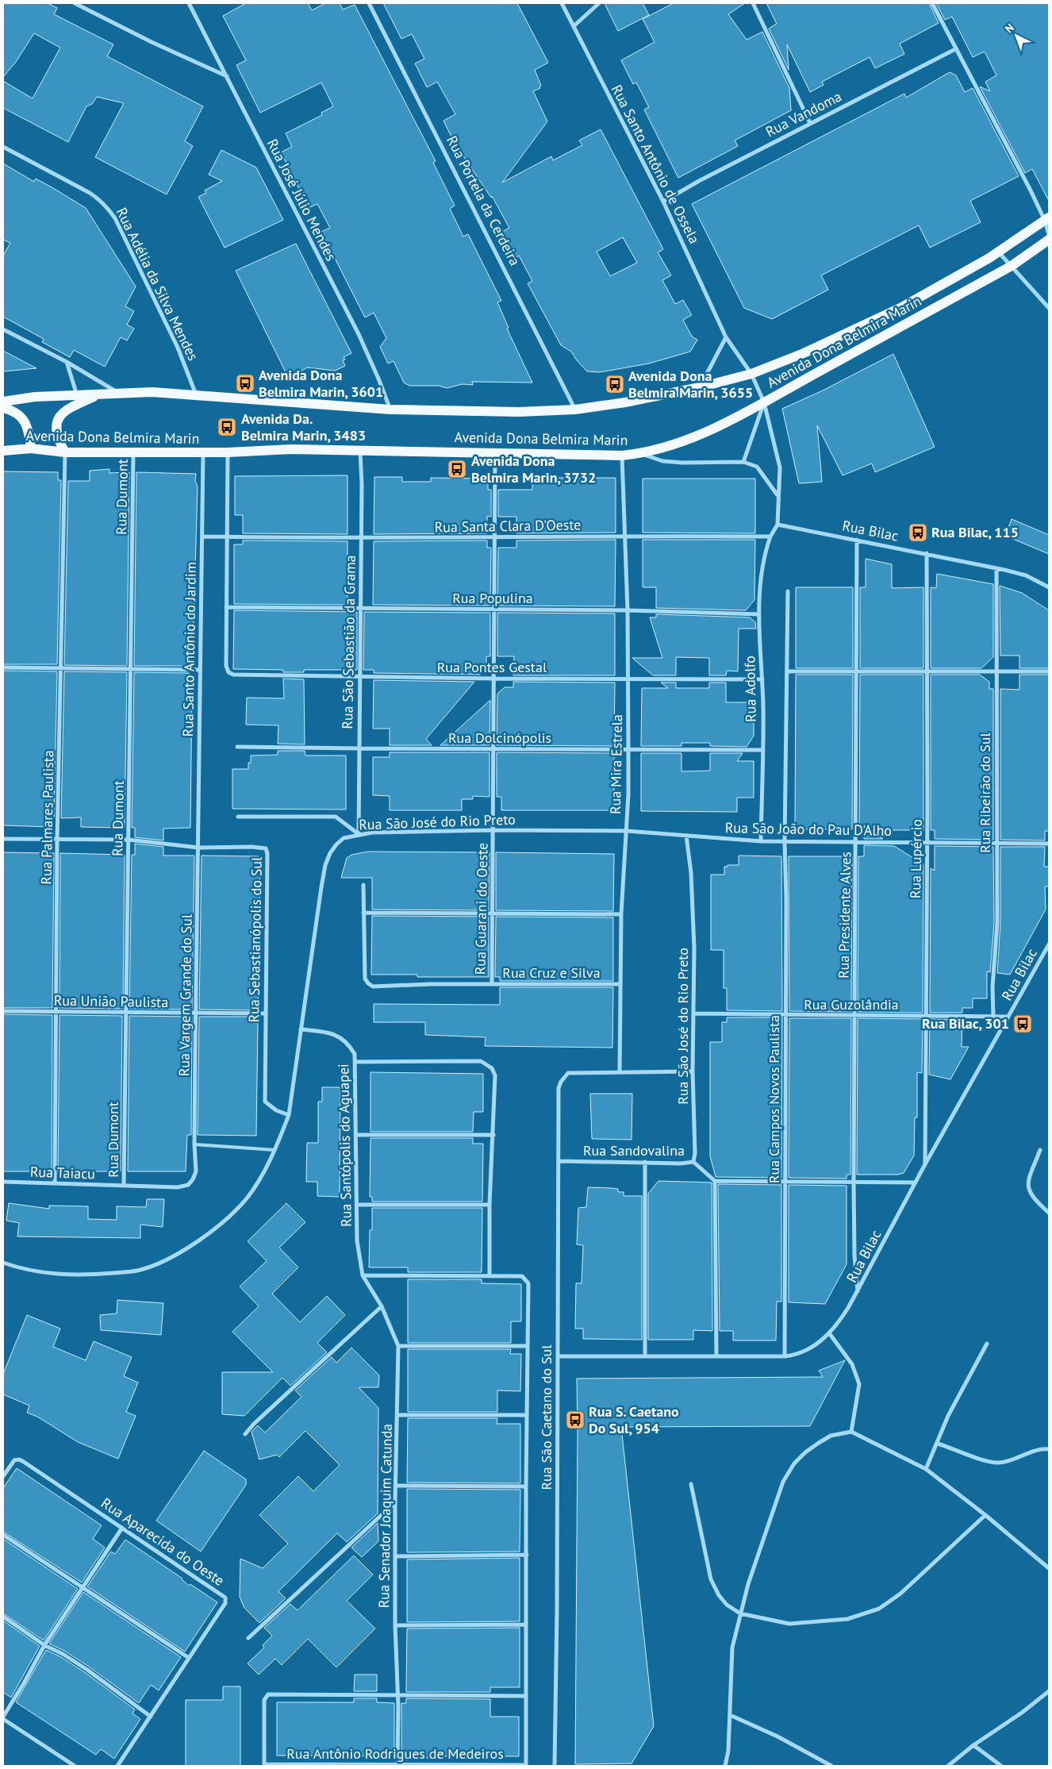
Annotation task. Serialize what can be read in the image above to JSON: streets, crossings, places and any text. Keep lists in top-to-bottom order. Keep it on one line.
{"streets":{"main road":["Avenida Dona Belmira Marin"],"street":["Rua Vandoma","Rua Santo Antônio de Ossela","Rua José Júlio Mendes","Rua Portela da Cerdeira","Rua Adélia da Silva Mendes","Rua Dumont","Rua Santa Clara D'Oeste","Rua Bilac","Rua Populina","Rua São Sebastião da Grama","Rua Santo Antônio do Jardim","Rua Pontes Gestal","Rua Adolfo","Rua Dolcinópolis","Rua Mira Estrela","Rua Ribeirão do Sul","Rua Palmares Paulista","Rua São José do Rio Preto","Rua São João do Pau D'Alho","Rua Lupércio","Rua Guarani do Oeste","Rua Presidente Alves","Rua Sebastianópolis do Sul","Rua Cruz e Silva","Rua Vargem Grande do Sul","Rua União Paulista","Rua Guzolândia","Rua Campos Novos Paulista","Rua Santópolis do Aguapei","Rua Sandovalina","Rua Taiacu","Rua São Caetano do Sul","Rua Senador Joaquim Catunda","Rua Aparecida do Oeste","Rua Antônio Rodrigues de Medeiros"]},"crossings":[["Rua Vandoma","Rua Santo Antônio de Ossela"],["Rua Santo Antônio de Ossela","Avenida Dona Belmira Marin"],["Rua José Júlio Mendes","Avenida Dona Belmira Marin"],["Rua Portela da Cerdeira","Avenida Dona Belmira Marin"],["Rua Adélia da Silva Mendes","Avenida Dona Belmira Marin"],["Avenida Dona Belmira Marin","Rua Dumont"],["Avenida Dona Belmira Marin","Rua São Sebastião da Grama"],["Avenida Dona Belmira Marin","Rua Santo Antônio do Jardim"],["Avenida Dona Belmira Marin","Rua Mira Estrela"],["Avenida Dona Belmira Marin","Rua Palmares Paulista"],["Avenida Dona Belmira Marin","Rua Guarani do Oeste"],["Rua Dumont","Rua Sebastianópolis do Sul"],["Rua Dumont","Rua União Paulista"],["Rua Dumont","Rua Taiacu"],["Rua Santa Clara D'Oeste","Rua São Sebastião da Grama"],["Rua Santa Clara D'Oeste","Rua Santo Antônio do Jardim"],["Rua Santa Clara D'Oeste","Rua Adolfo"],["Rua Santa Clara D'Oeste","Rua Mira Estrela"],["Rua Santa Clara D'Oeste","Rua Guarani do Oeste"],["Rua Bilac","Rua Ribeirão do Sul"],["Rua Bilac","Rua Lupércio"],["Rua Bilac","Rua Presidente Alves"],["Rua Bilac","Rua Guzolândia"],["Rua Bilac","Rua Campos Novos Paulista"],["Rua Bilac","Rua São Caetano do Sul"],["Rua Populina","Rua São Sebastião da Grama"],["Rua Populina","Rua Pontes Gestal"],["Rua Populina","Rua Adolfo"],["Rua Populina","Rua Mira Estrela"],["Rua Populina","Rua Guarani do Oeste"],["Rua São Sebastião da Grama","Rua Pontes Gestal"],["Rua São Sebastião da Grama","Rua Dolcinópolis"],["Rua São Sebastião da Grama","Rua São José do Rio Preto"],["Rua Santo Antônio do Jardim","Rua Sebastianópolis do Sul"],["Rua Santo Antônio do Jardim","Rua Vargem Grande do Sul"],["Rua Pontes Gestal","Rua Adolfo"],["Rua Pontes Gestal","Rua Mira Estrela"],["Rua Pontes Gestal","Rua Guarani do Oeste"],["Rua Adolfo","Rua Dolcinópolis"],["Rua Adolfo","Rua São João do Pau D'Alho"],["Rua Dolcinópolis","Rua Mira Estrela"],["Rua Dolcinópolis","Rua Guarani do Oeste"],["Rua Mira Estrela","Rua São José do Rio Preto"],["Rua Mira Estrela","Rua Cruz e Silva"],["Rua Mira Estrela","Rua São Caetano do Sul"],["Rua Ribeirão do Sul","Rua São João do Pau D'Alho"],["Rua Ribeirão do Sul","Rua Guzolândia"],["Rua Palmares Paulista","Rua Sebastianópolis do Sul"],["Rua Palmares Paulista","Rua União Paulista"],["Rua Palmares Paulista","Rua Taiacu"],["Rua São José do Rio Preto","Rua São João do Pau D'Alho"],["Rua São José do Rio Preto","Rua Guarani do Oeste"],["Rua São José do Rio Preto","Rua Sebastianópolis do Sul"],["Rua São José do Rio Preto","Rua Guzolândia"],["Rua São José do Rio Preto","Rua Santópolis do Aguapei"],["Rua São José do Rio Preto","Rua Sandovalina"],["Rua São João do Pau D'Alho","Rua Lupércio"],["Rua São João do Pau D'Alho","Rua Presidente Alves"],["Rua São João do Pau D'Alho","Rua Campos Novos Paulista"],["Rua Lupércio","Rua Guzolândia"],["Rua Guarani do Oeste","Rua Cruz e Silva"],["Rua Presidente Alves","Rua Guzolândia"],["Rua Sebastianópolis do Sul","Rua Vargem Grande do Sul"],["Rua Sebastianópolis do Sul","Rua União Paulista"],["Rua Vargem Grande do Sul","Rua União Paulista"],["Rua Vargem Grande do Sul","Rua Taiacu"],["Rua Guzolândia","Rua Campos Novos Paulista"],["Rua Santópolis do Aguapei","Rua Senador Joaquim Catunda"],["Rua Sandovalina","Rua São Caetano do Sul"],["Rua São Caetano do Sul","Rua Antônio Rodrigues de Medeiros"],["Rua Senador Joaquim Catunda","Rua Antônio Rodrigues de Medeiros"]],"places":{"bus stop":["Avenida Dona Belmira Marin, 3601","Avenida Dona Belmira Marin, 3655","Avenida Da. Belmira Marin, 3483","Avenida Dona Belmira Marin, 3732","Rua Bilac, 115","Rua Bilac, 301","Rua S. Caetano Do Sul, 954"]},"north":"top left"}
